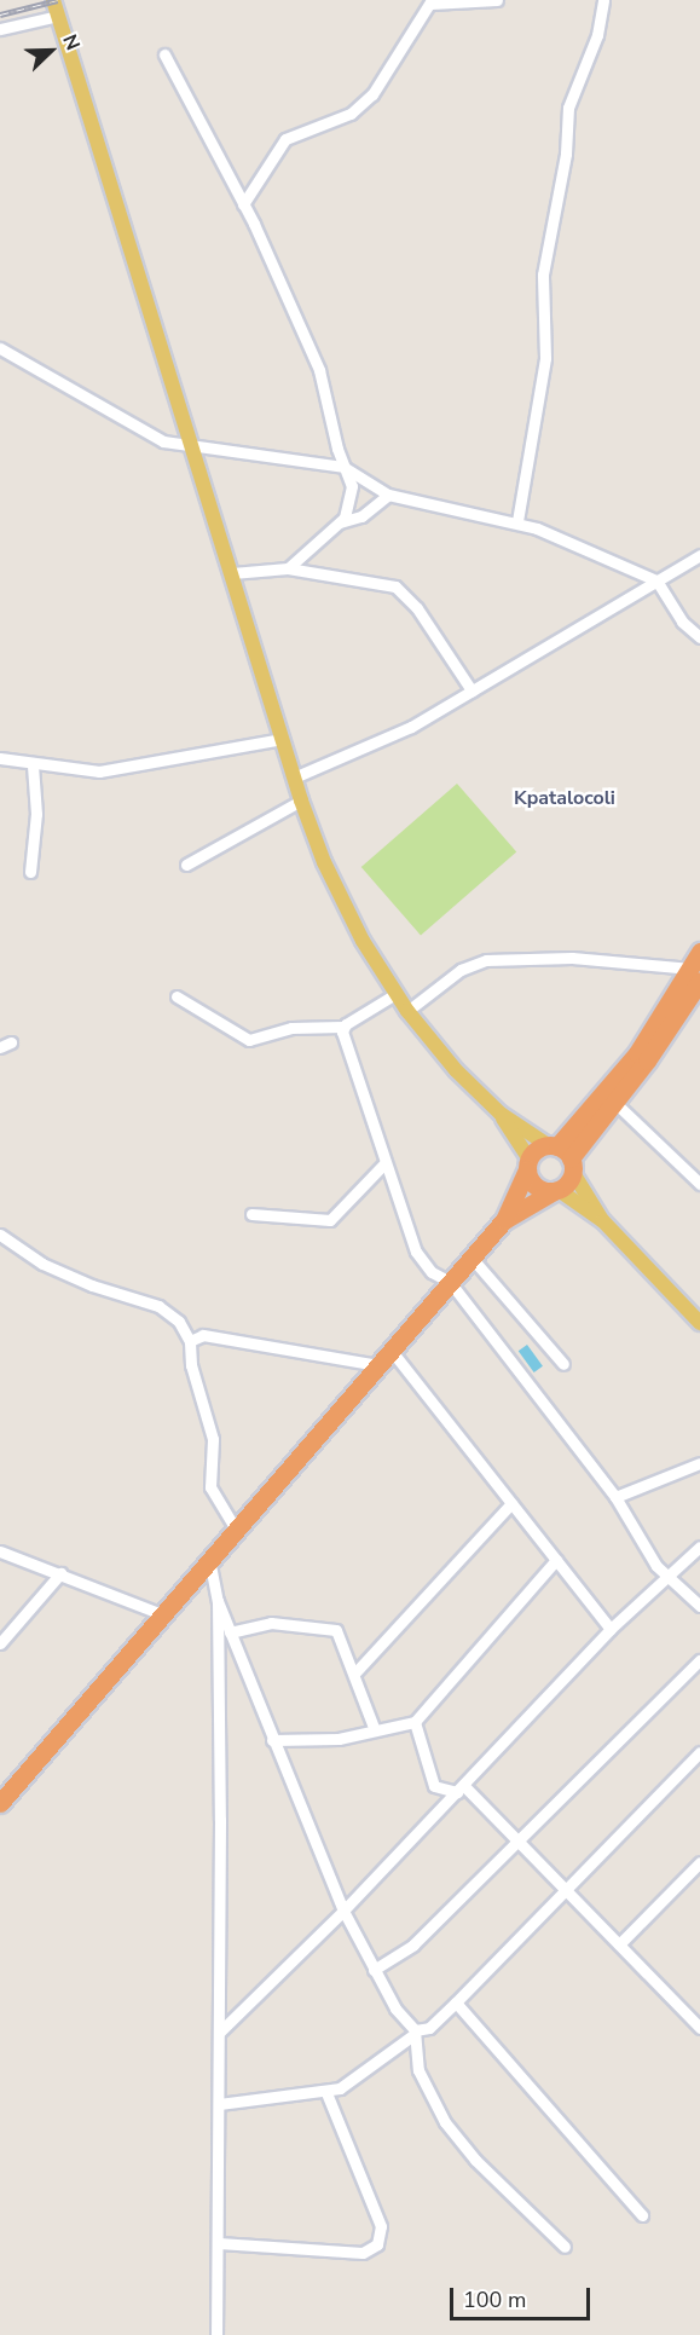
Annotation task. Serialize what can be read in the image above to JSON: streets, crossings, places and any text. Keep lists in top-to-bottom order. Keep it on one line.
{"districts":["Kpatalocoli"],"scale_bar":"100 m","north":"top right"}
